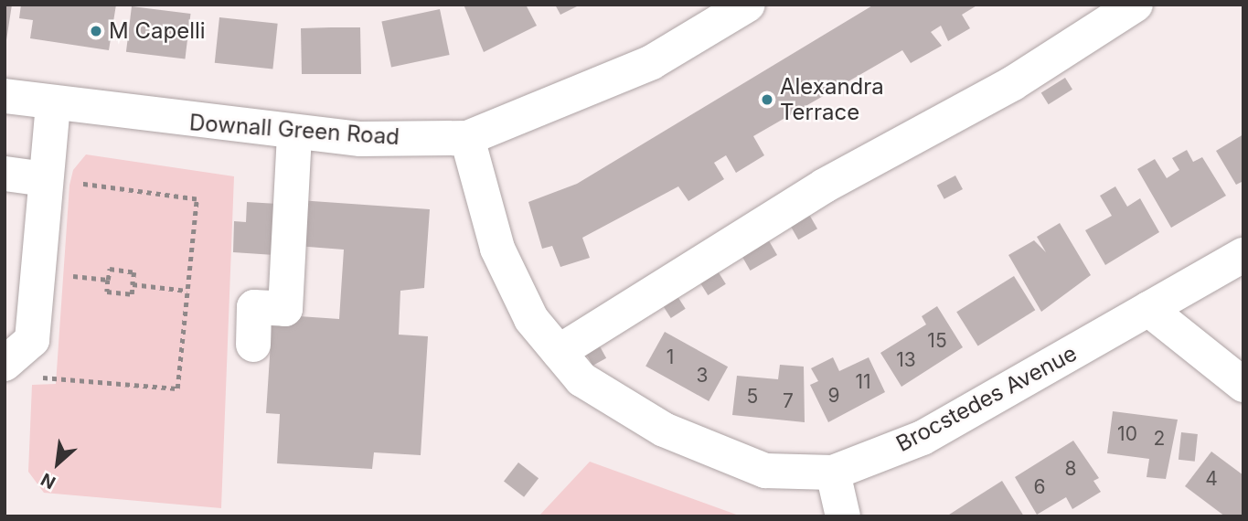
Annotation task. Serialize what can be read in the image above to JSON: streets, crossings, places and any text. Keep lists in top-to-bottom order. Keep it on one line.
{"streets":{"street":["Downall Green Road","Brocstedes Avenue"]},"crossings":[["Downall Green Road","Brocstedes Avenue"]],"places":["M Capelli","Alexandra Terrace"],"house_numbers":["15","1","13","3","11","9","5","7","10","2","8","4","6"],"north":"bottom left"}
